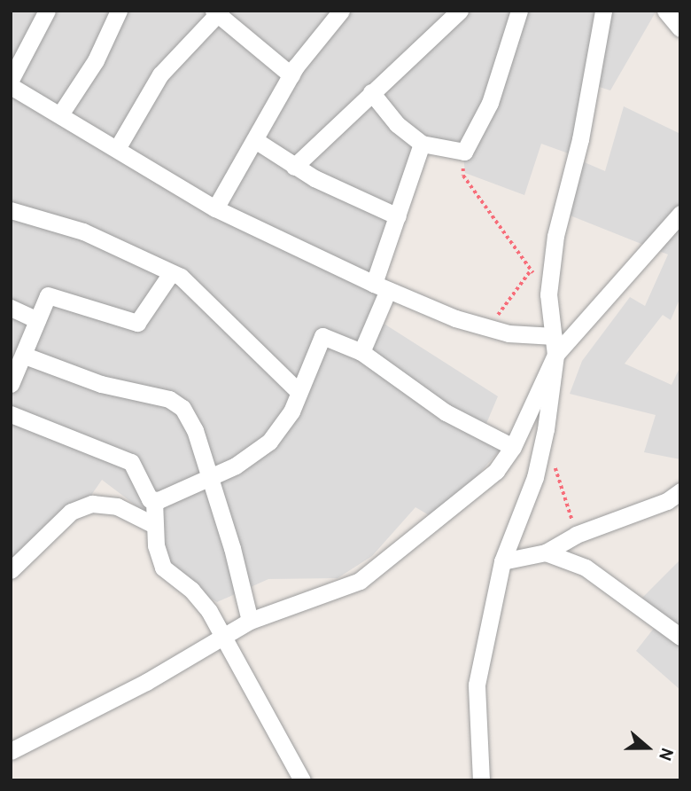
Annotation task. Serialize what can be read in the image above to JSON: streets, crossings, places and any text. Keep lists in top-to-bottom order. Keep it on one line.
{"north":"right"}
